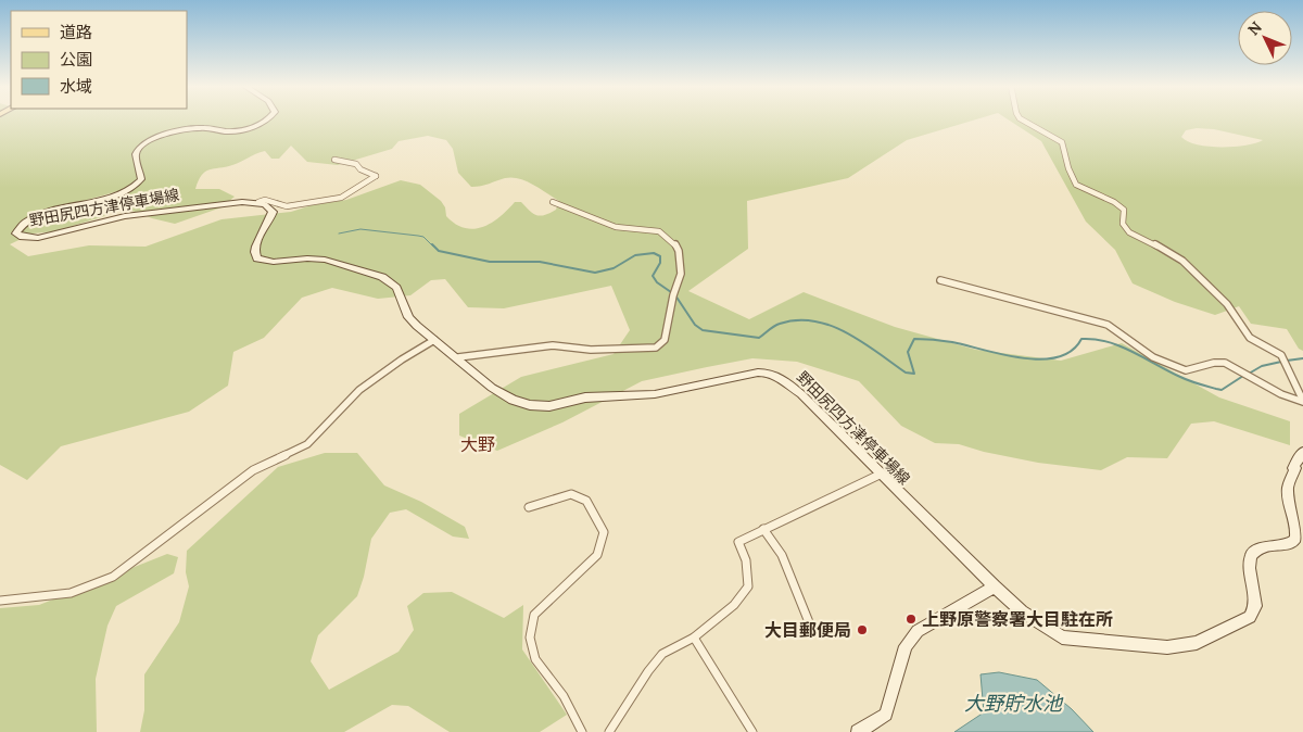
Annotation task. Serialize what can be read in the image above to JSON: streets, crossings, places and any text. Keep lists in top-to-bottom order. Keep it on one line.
{"streets":{"main road":["野田尻四方津停車場線"]},"districts":["大野"],"water":["大野貯水池"],"places":["上野原警察署大目駐在所","大目郵便局"],"legend":["道路","公園","水域"],"north":"top left"}
